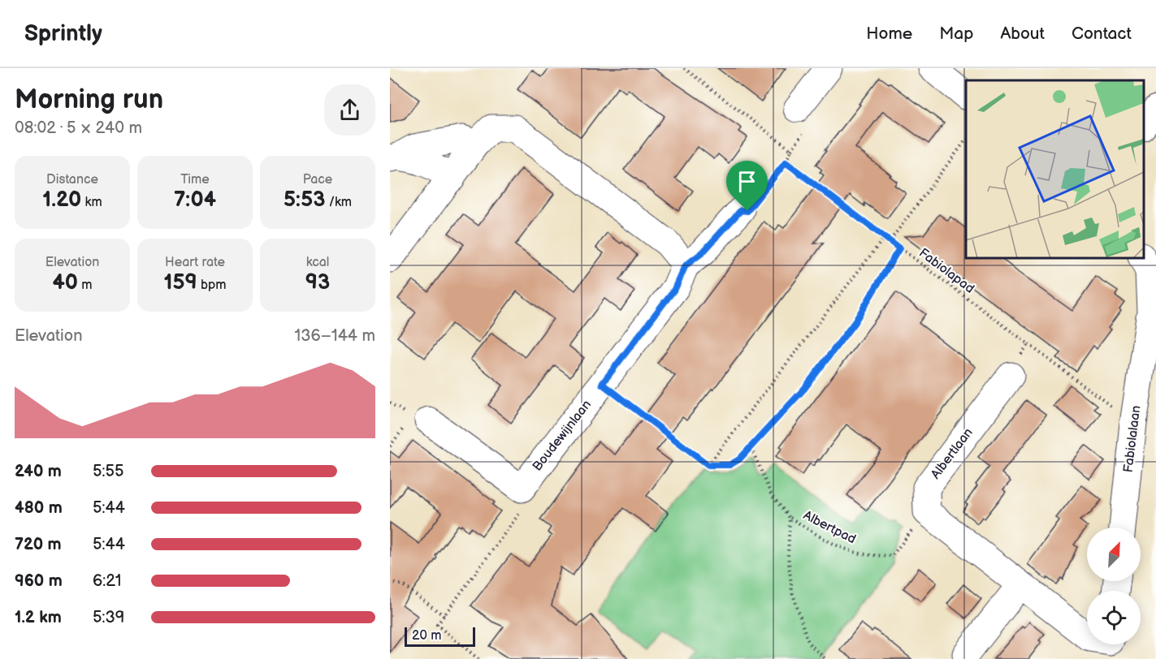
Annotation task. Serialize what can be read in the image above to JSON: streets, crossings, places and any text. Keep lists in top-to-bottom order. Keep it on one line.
{"streets":{"street":["Boudewijnlaan","Fabiolalaan","Albertlaan"],"path":["Fabiolapad","Albertpad"]},"crossings":[["Fabiolapad","Fabiolalaan"],["Albertlaan","Albertpad"]],"scale_bar":"20 m","north":"top right","page":{"header":"Sprintly","nav":["Home","Map","About","Contact"],"heading":["Morning run","08:02 · 5 × 240 m"],"stats":[["Distance","1.20 km"],["Time","7:04"],["Pace","5:53 /km"],["Elevation","40 m"],["Heart rate","159 bpm"],["kcal","93"]],"chart":["Elevation","136–144 m"],"list":[{"name":"240 m","note":"5:55"},{"name":"480 m","note":"5:44"},{"name":"720 m","note":"5:44"},{"name":"960 m","note":"6:21"},{"name":"1.2 km","note":"5:39"}],"scale":"20 m"}}
